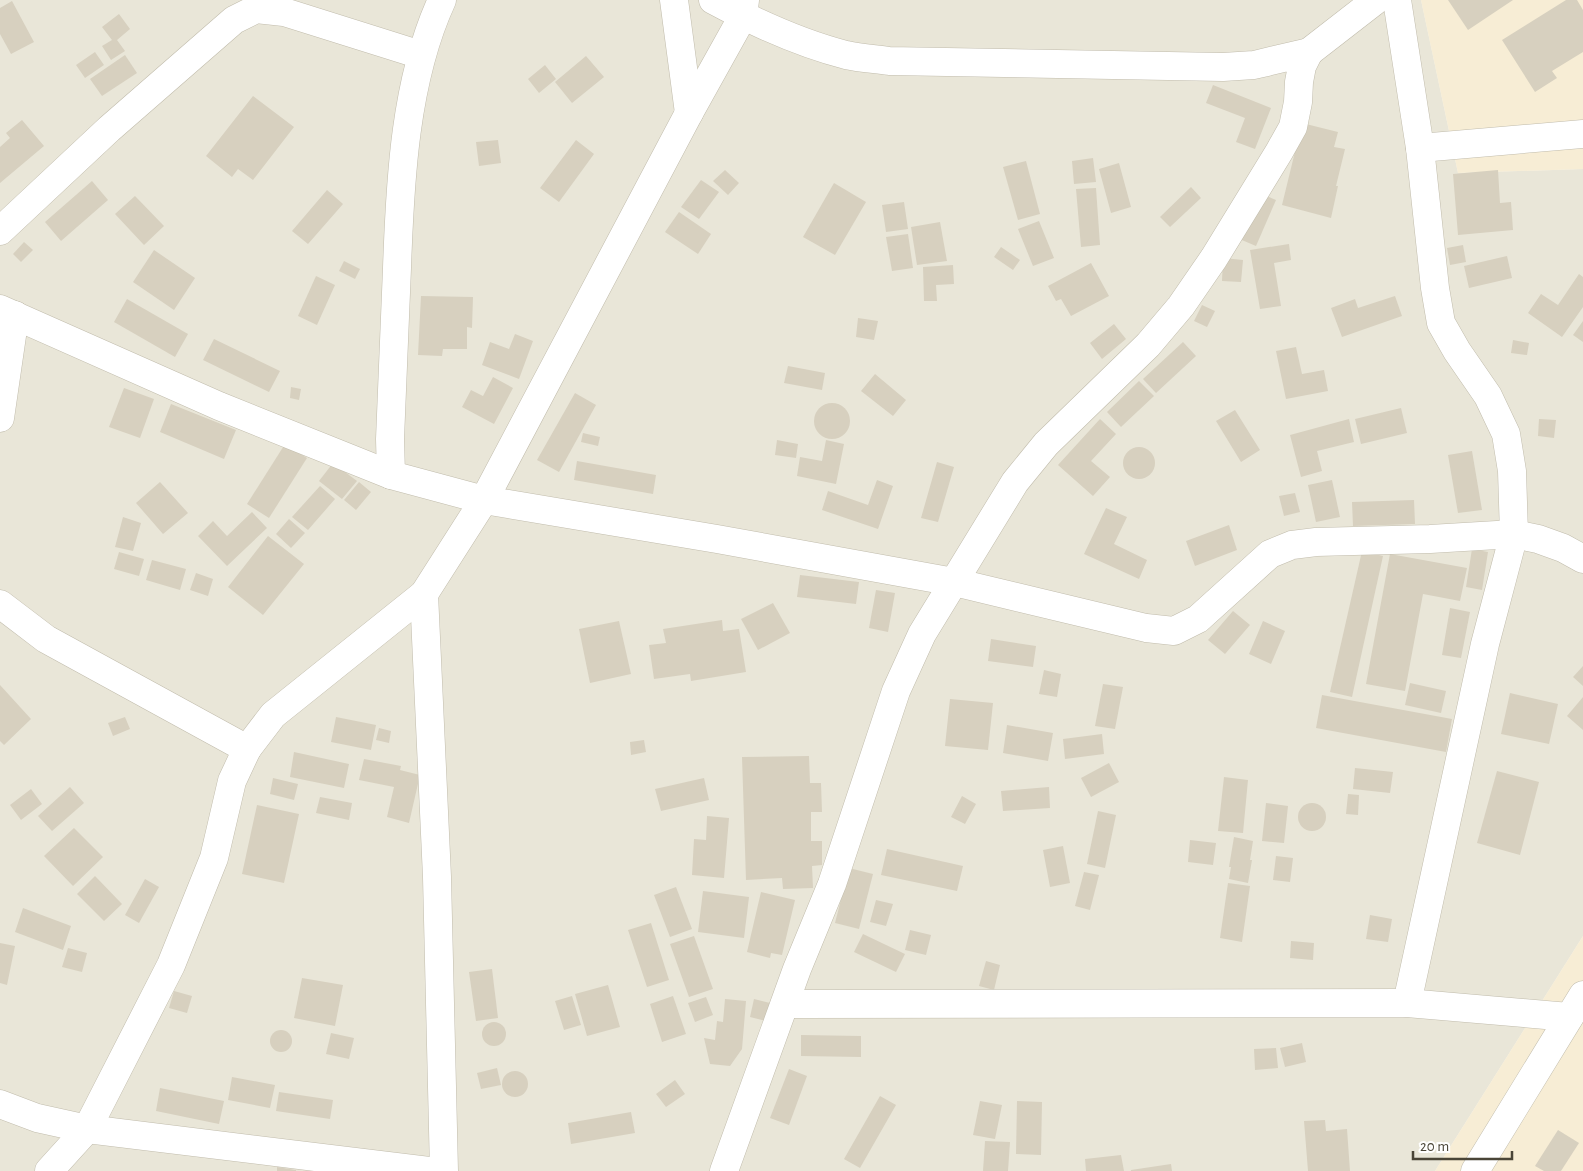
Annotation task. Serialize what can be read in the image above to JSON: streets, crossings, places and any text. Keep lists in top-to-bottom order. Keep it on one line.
{"scale_bar":"20 m"}
